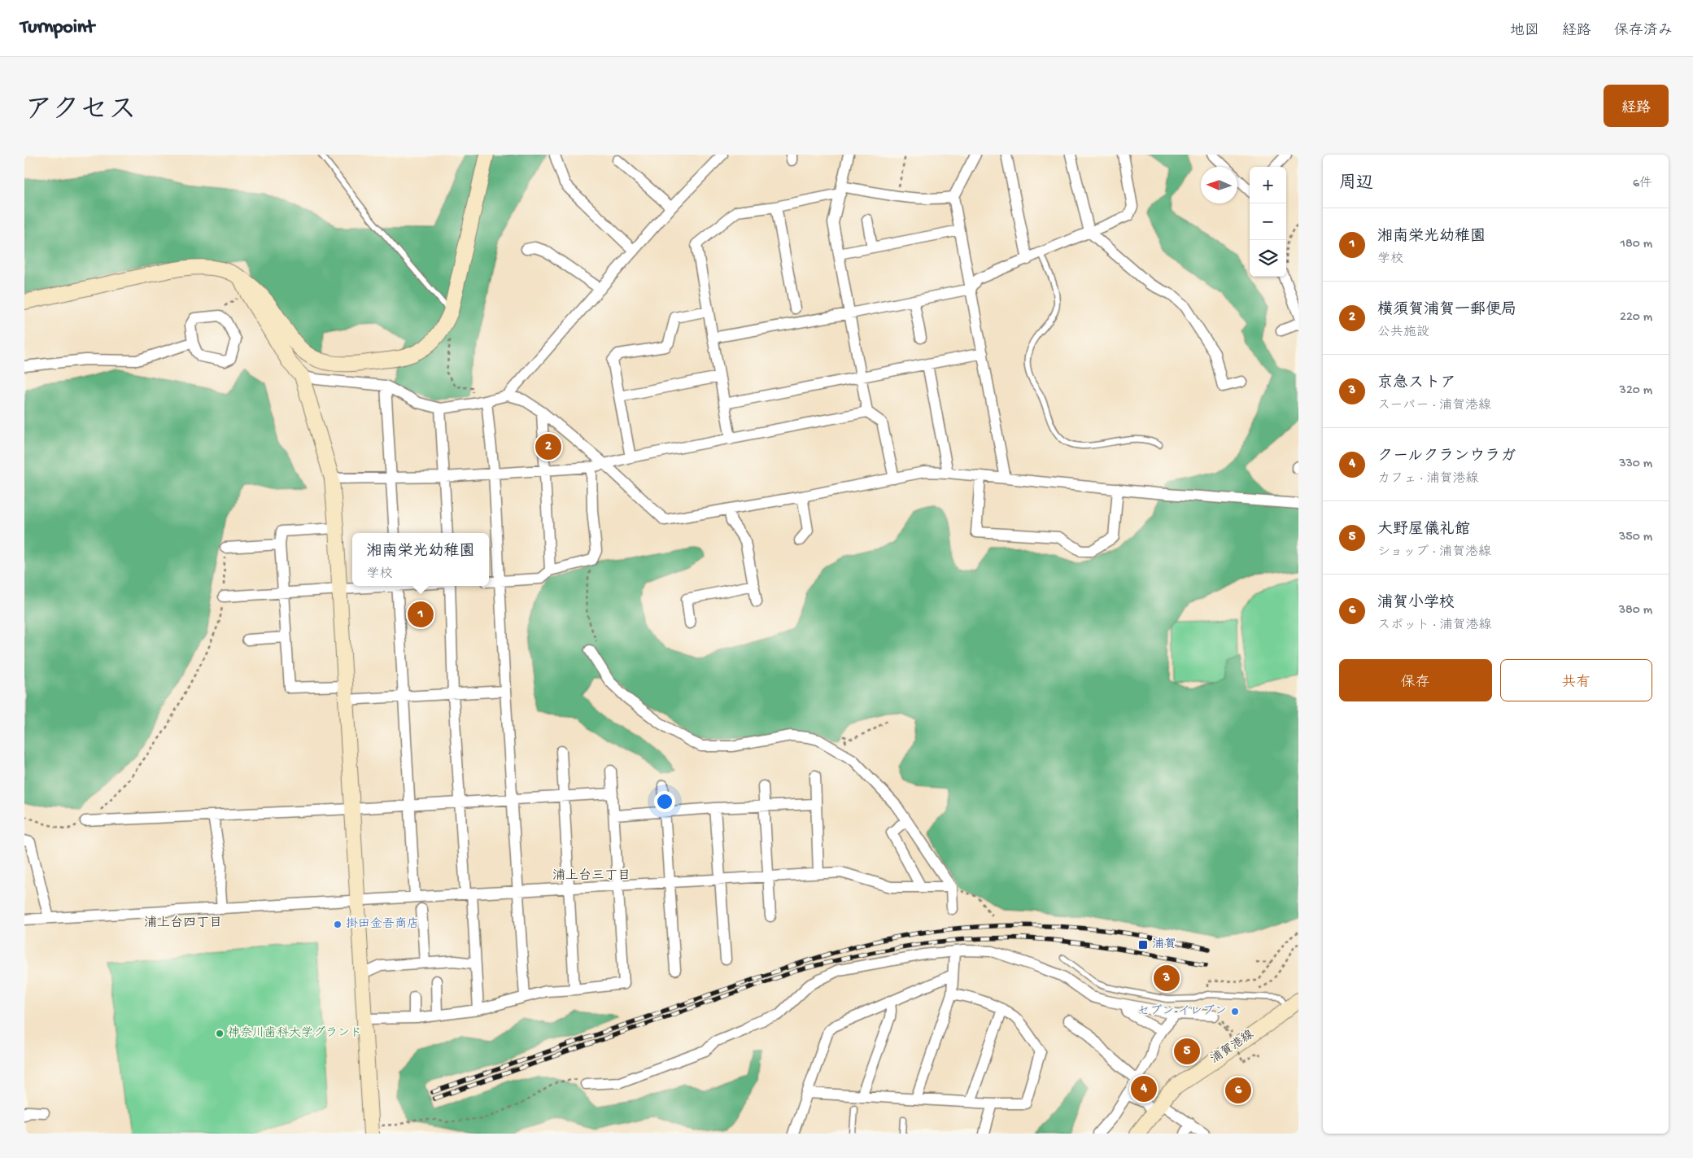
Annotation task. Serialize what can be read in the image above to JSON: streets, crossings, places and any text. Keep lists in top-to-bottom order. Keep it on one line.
{"streets":{"street":["浦賀港線"]},"districts":["浦上台三丁目","浦上台四丁目"],"places":{"other":["掛田金吾商店","セブン-イレブン","神奈川歯科大学グランド"],"transit":["浦賀"]},"north":"left","page":{"header":"Turnpoint","nav":["地図","経路","保存済み"],"title":"アクセス","buttons":["経路",["保存","共有"]],"heading":["周辺","6件"],"map_buttons":["+","−"],"list":[{"mark":"1","name":"湘南栄光幼稚園","note":"学校","value":"180 m"},{"mark":"2","name":"横須賀浦賀一郵便局","note":"公共施設","value":"220 m"},{"mark":"3","name":"京急ストア","note":"スーパー · 浦賀港線","value":"320 m"},{"mark":"4","name":"クールクランウラガ","note":"カフェ · 浦賀港線","value":"330 m"},{"mark":"5","name":"大野屋儀礼館","note":"ショップ · 浦賀港線","value":"350 m"},{"mark":"6","name":"浦賀小学校","note":"スポット · 浦賀港線","value":"380 m"}],"pins":["2","1","3","5","4","6"],"popup":["湘南栄光幼稚園","学校"]}}
